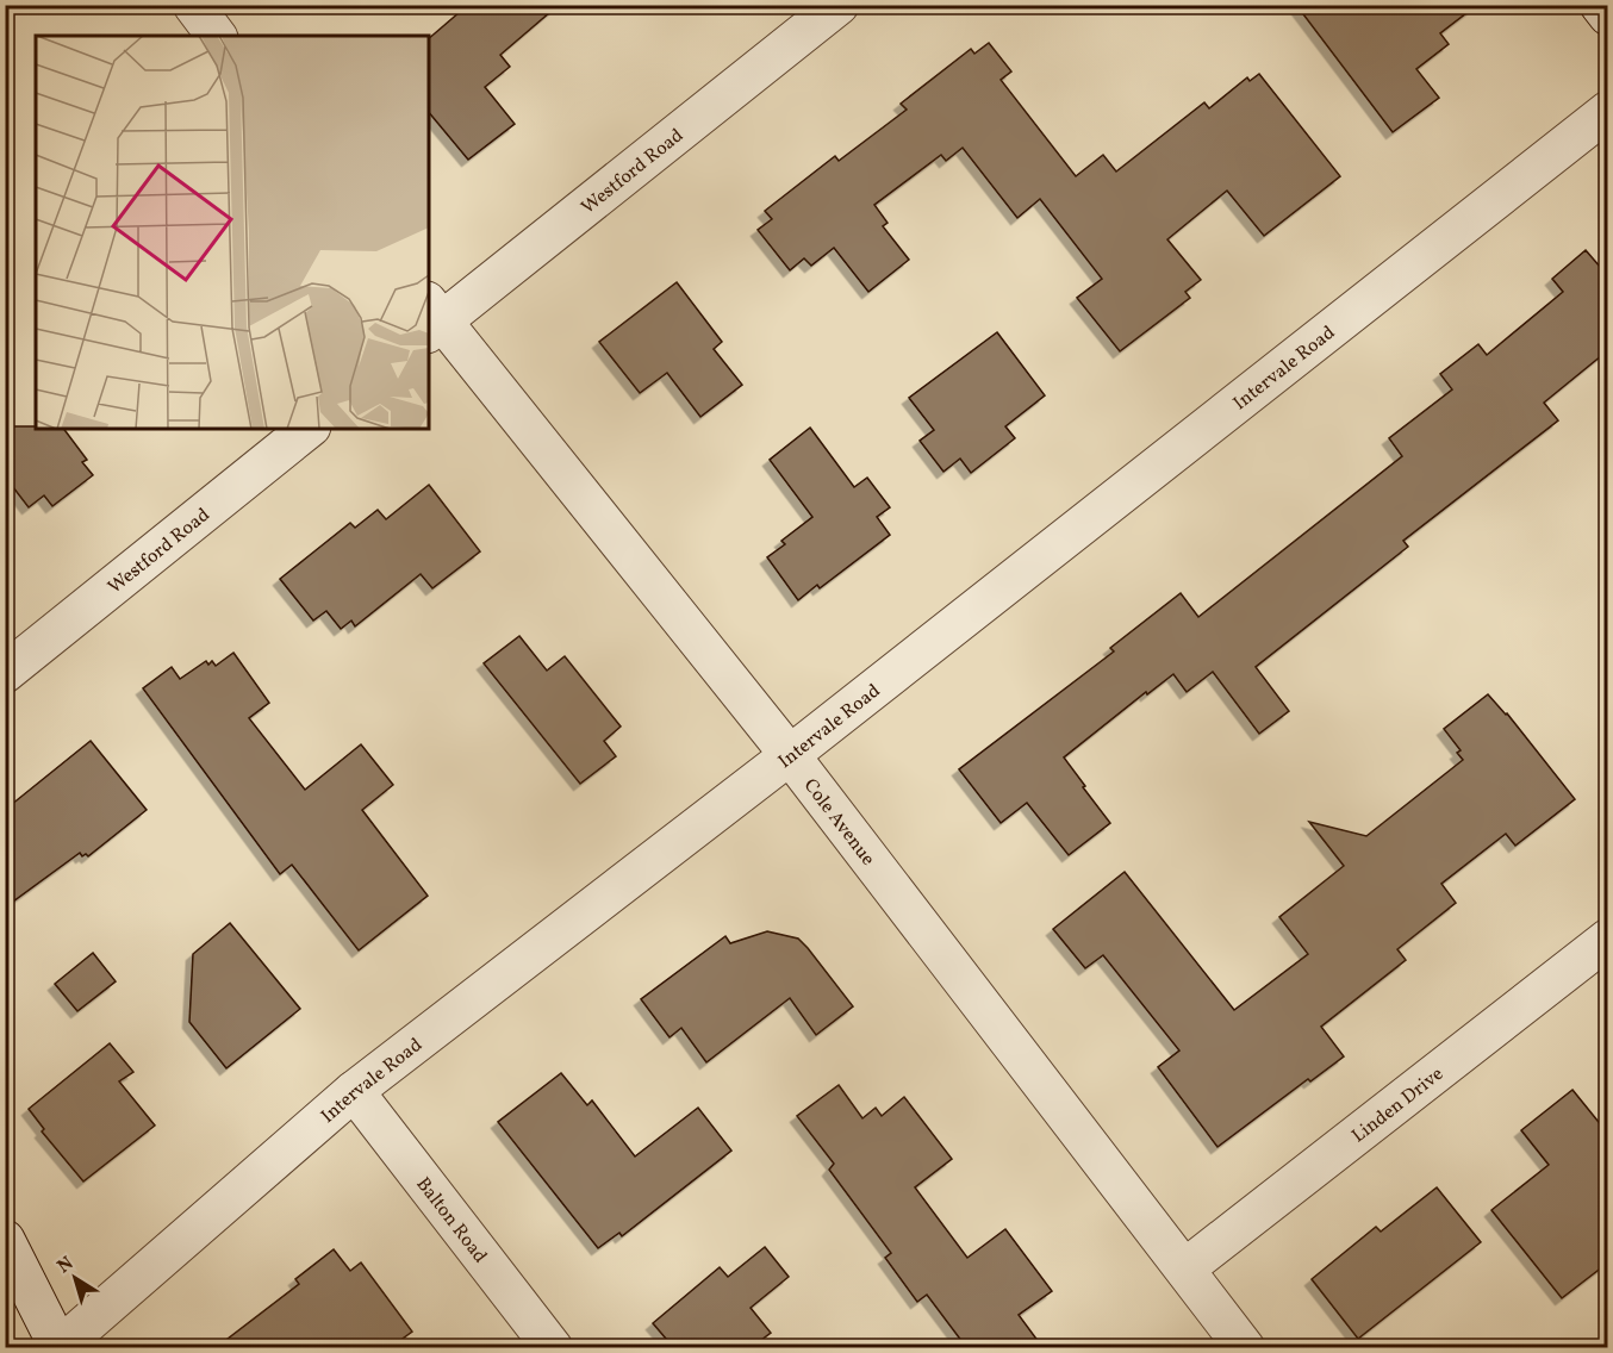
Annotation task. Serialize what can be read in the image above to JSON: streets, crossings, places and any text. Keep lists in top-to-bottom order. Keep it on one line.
{"streets":{"street":["Westford Road","Intervale Road","Cole Avenue","Linden Drive","Balton Road"]},"crossings":[["Westford Road","Cole Avenue"],["Intervale Road","Cole Avenue"],["Intervale Road","Balton Road"],["Cole Avenue","Linden Drive"]],"north":"top left"}
